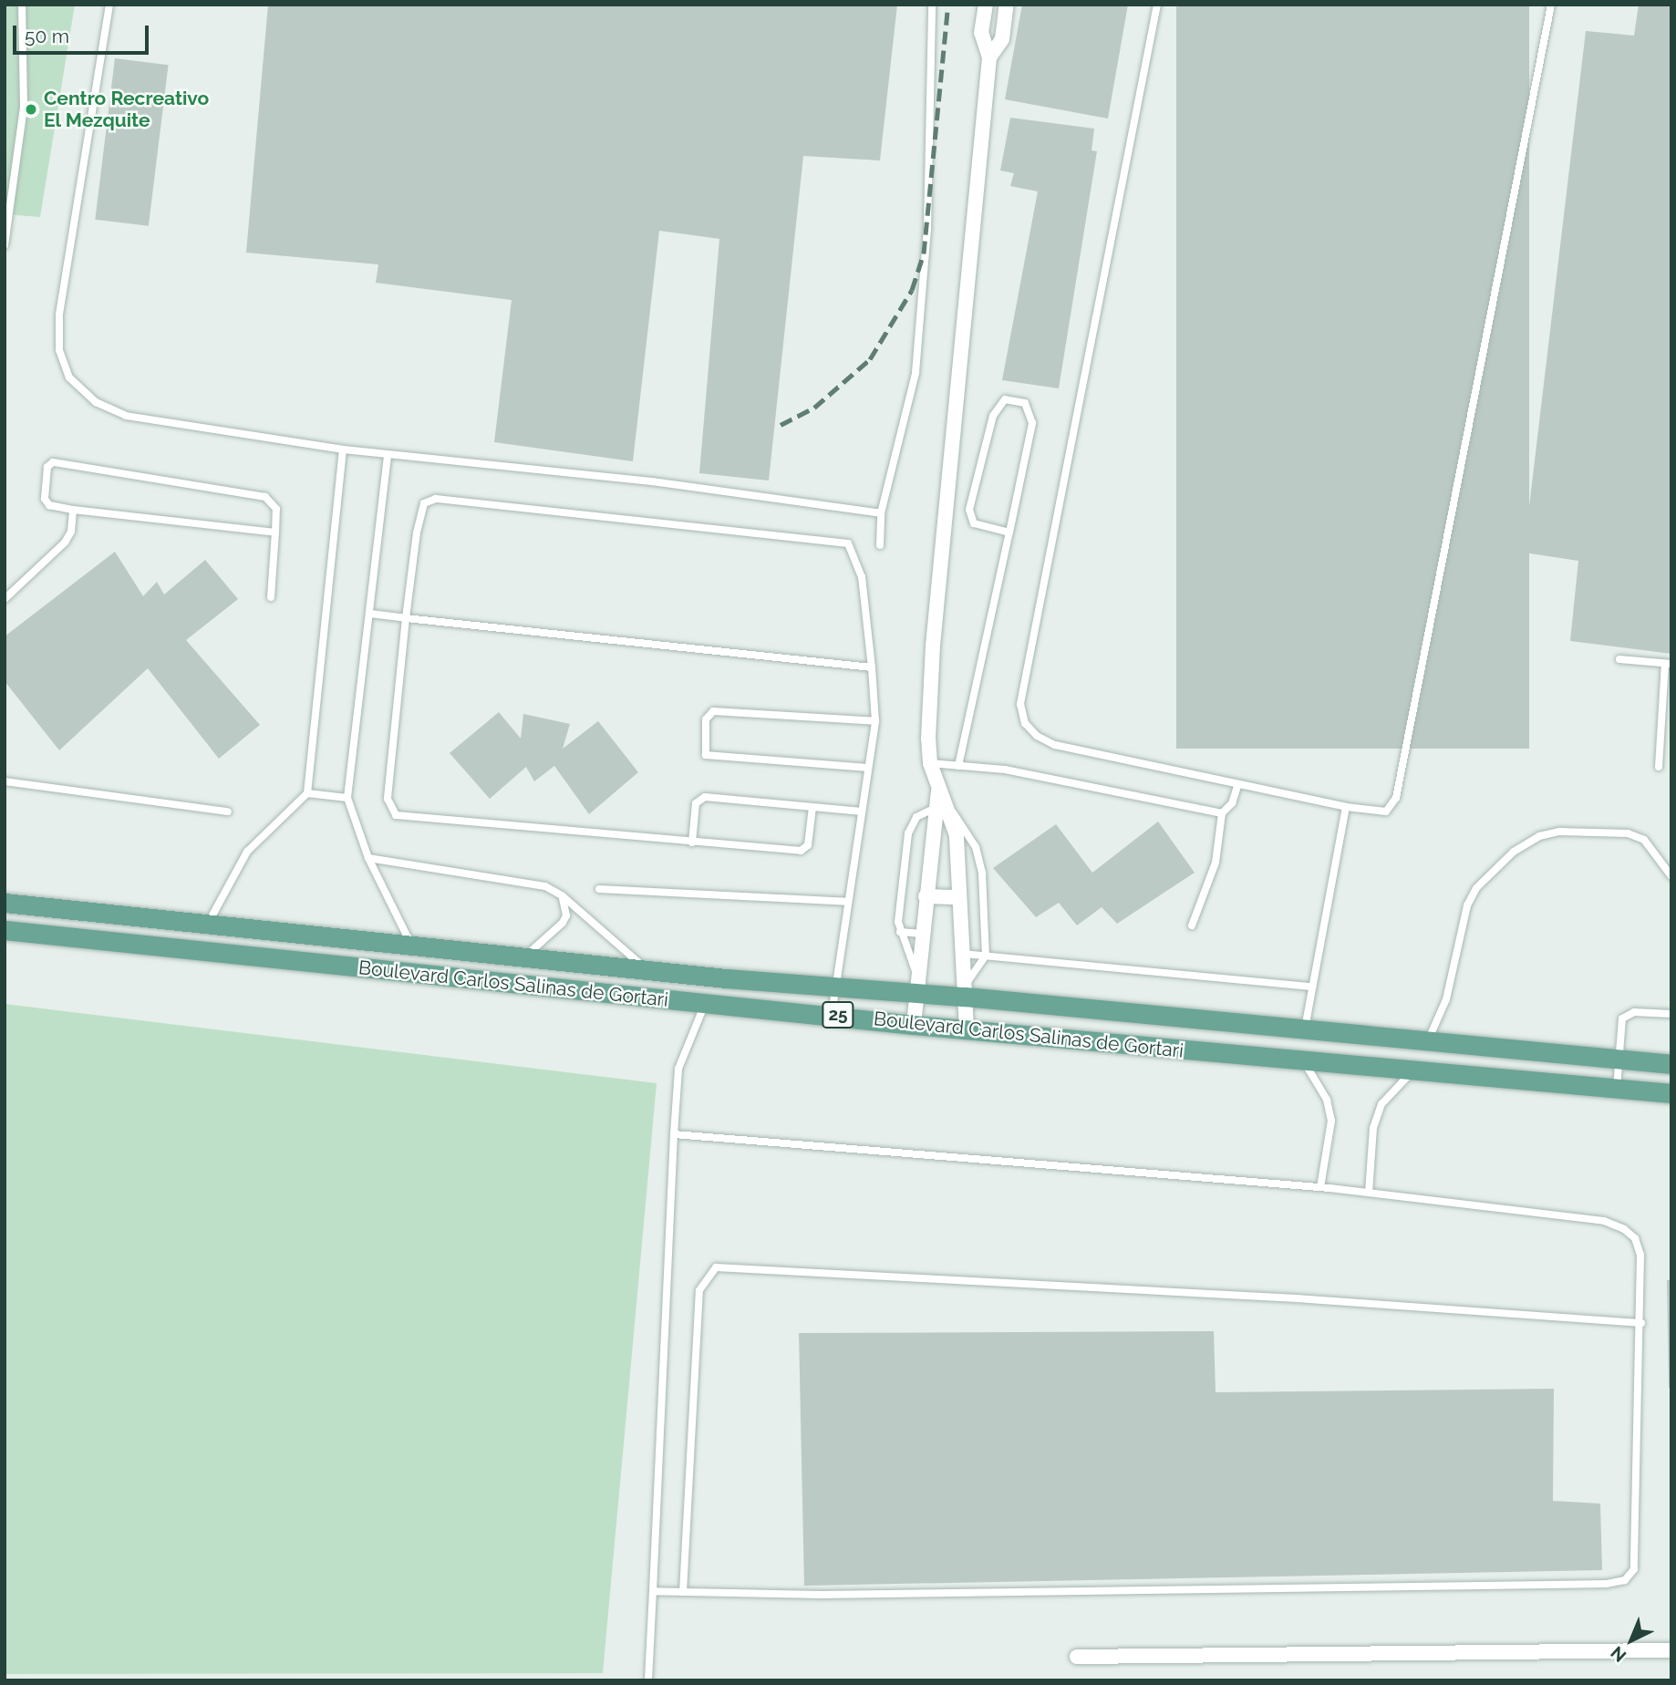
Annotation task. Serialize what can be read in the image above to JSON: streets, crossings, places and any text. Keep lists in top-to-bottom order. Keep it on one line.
{"streets":{"main road":["Boulevard Carlos Salinas de Gortari","25"]},"places":["Centro Recreativo El Mezquite"],"scale_bar":"50 m","north":"bottom left"}
